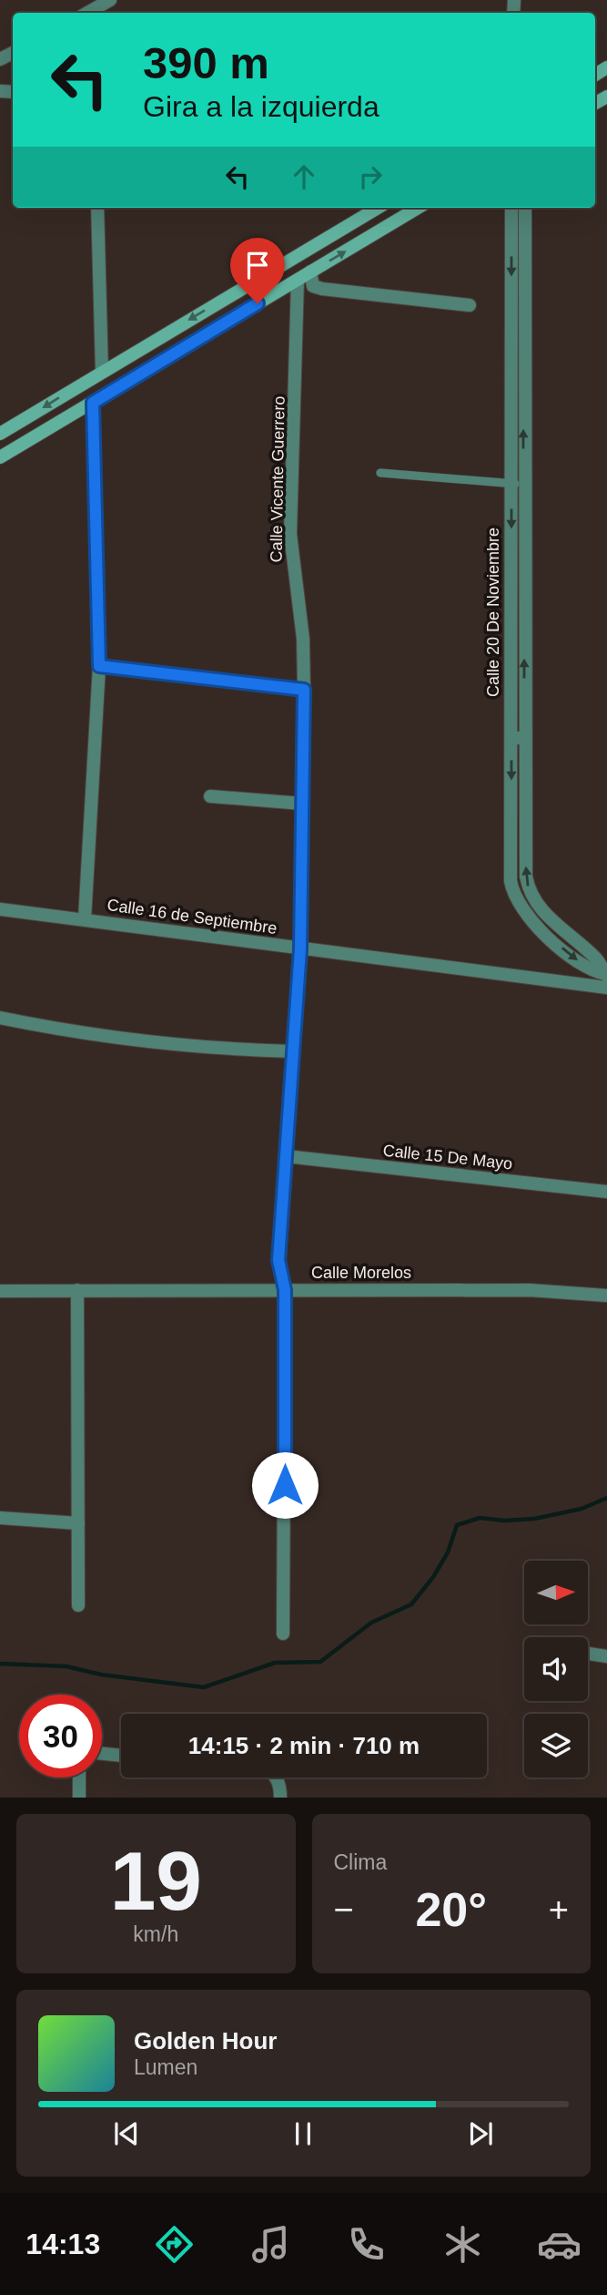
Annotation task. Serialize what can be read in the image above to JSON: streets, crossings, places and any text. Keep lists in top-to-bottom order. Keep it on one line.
{"streets":{"street":["Calle Vicente Guerrero","Calle 20 De Noviembre","Calle 16 de Septiembre","Calle 15 De Mayo","Calle Morelos"]},"crossings":[["Calle Vicente Guerrero","Calle 16 de Septiembre"],["Calle Vicente Guerrero","Calle 15 De Mayo"],["Calle Vicente Guerrero","Calle Morelos"],["Calle 20 De Noviembre","Calle 16 de Septiembre"]],"north":"right","page":{"turn":["390 m","Gira a la izquierda"],"limit":"30","trip":"14:15 · 2 min · 710 m","tile":[["19","km/h"],"Clima"],"heat":["−","20°","+"],"song":["Golden Hour","Lumen"],"tabs":"14:13"}}
